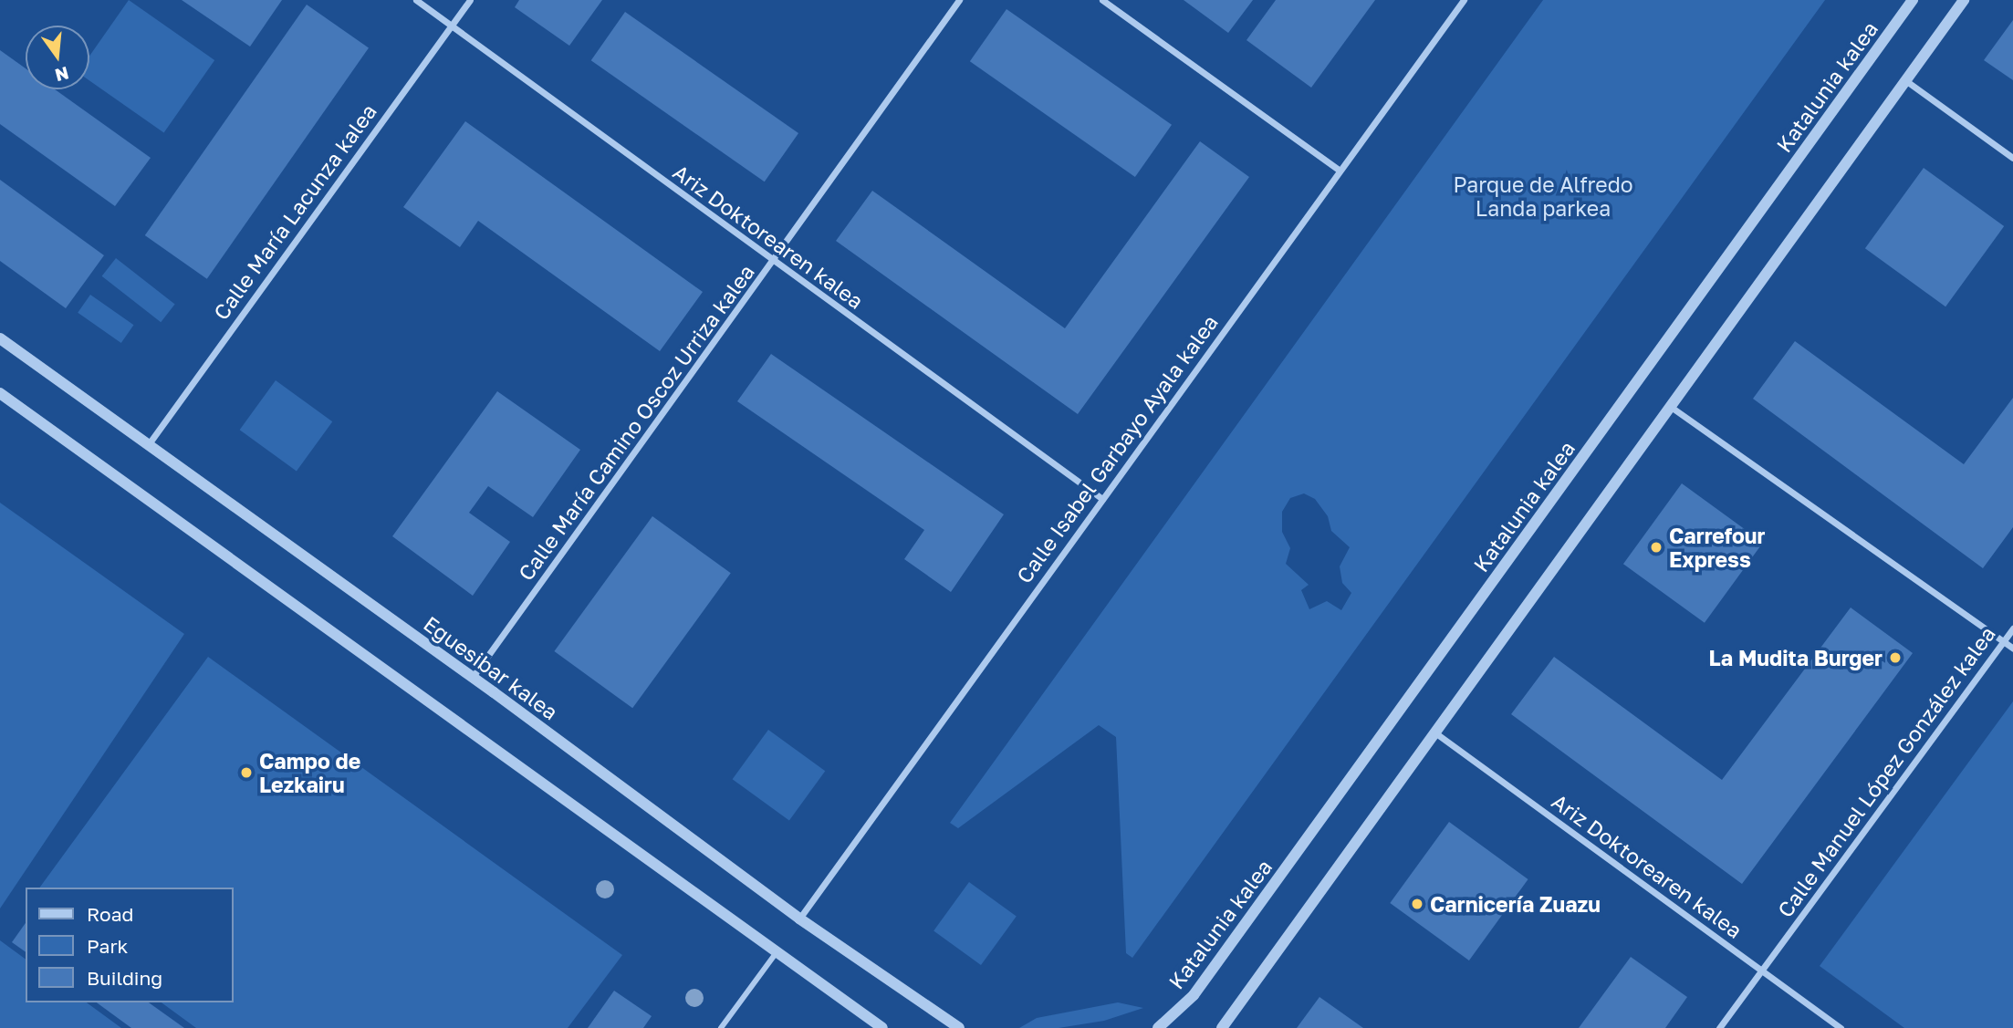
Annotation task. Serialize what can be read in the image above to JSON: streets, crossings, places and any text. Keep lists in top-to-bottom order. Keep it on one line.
{"streets":{"street":["Katalunia kalea","Calle María Lacunza kalea","Ariz Doktorearen kalea","Calle María Camino Oscoz Urriza kalea","Calle Isabel Garbayo Ayala kalea","Eguesibar kalea","Calle Manuel López González kalea"]},"crossings":[["Calle María Lacunza kalea","Ariz Doktorearen kalea"],["Calle María Lacunza kalea","Eguesibar kalea"],["Ariz Doktorearen kalea","Calle María Camino Oscoz Urriza kalea"],["Ariz Doktorearen kalea","Calle Isabel Garbayo Ayala kalea"],["Ariz Doktorearen kalea","Calle Manuel López González kalea"],["Calle María Camino Oscoz Urriza kalea","Eguesibar kalea"],["Calle Isabel Garbayo Ayala kalea","Eguesibar kalea"]],"parks":["Parque de Alfredo Landa parkea"],"places":["Carrefour Express","La Mudita Burger","Campo de Lezkairu","Carnicería Zuazu"],"legend":["Road","Park","Building"],"north":"bottom"}
